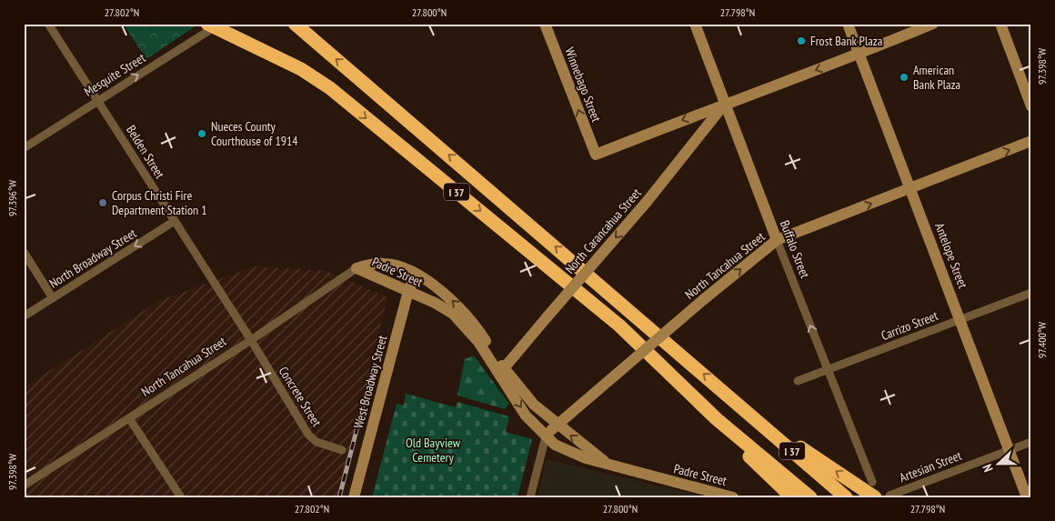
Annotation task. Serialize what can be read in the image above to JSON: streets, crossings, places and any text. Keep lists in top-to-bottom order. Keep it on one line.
{"streets":{"highway":["I 37"],"main road":["Winnebago Street","North Carancahua Street","Buffalo Street","Antelope Street","North Tancahua Street","Padre Street","West Broadway Street"],"street":["Mesquite Street","Belden Street","North Broadway Street","Carrizo Street","Concrete Street","Artesian Street"]},"crossings":[["Mesquite Street","Belden Street"],["Mesquite Street","I 37"],["Winnebago Street","North Carancahua Street"],["Winnebago Street","Buffalo Street"],["Belden Street","North Broadway Street"],["Belden Street","North Tancahua Street"],["Belden Street","Concrete Street"],["North Carancahua Street","Buffalo Street"],["North Carancahua Street","Padre Street"],["Buffalo Street","North Tancahua Street"],["Buffalo Street","Carrizo Street"],["Antelope Street","North Tancahua Street"],["Antelope Street","Carrizo Street"],["Antelope Street","Artesian Street"],["North Tancahua Street","Padre Street"],["North Tancahua Street","Concrete Street"],["Padre Street","West Broadway Street"]],"one_way":["Mesquite Street","North Carancahua Street","North Broadway Street","North Tancahua Street"],"parks":["Old Bayview Cemetery"],"places":["Frost Bank Plaza","American Bank Plaza","Nueces County Courthouse of 1914","Corpus Christi Fire Department Station 1"],"north":"left","coordinates":["27.802°N","27.800°N","27.798°N","97.398°W","97.396°W","97.400°W"]}
